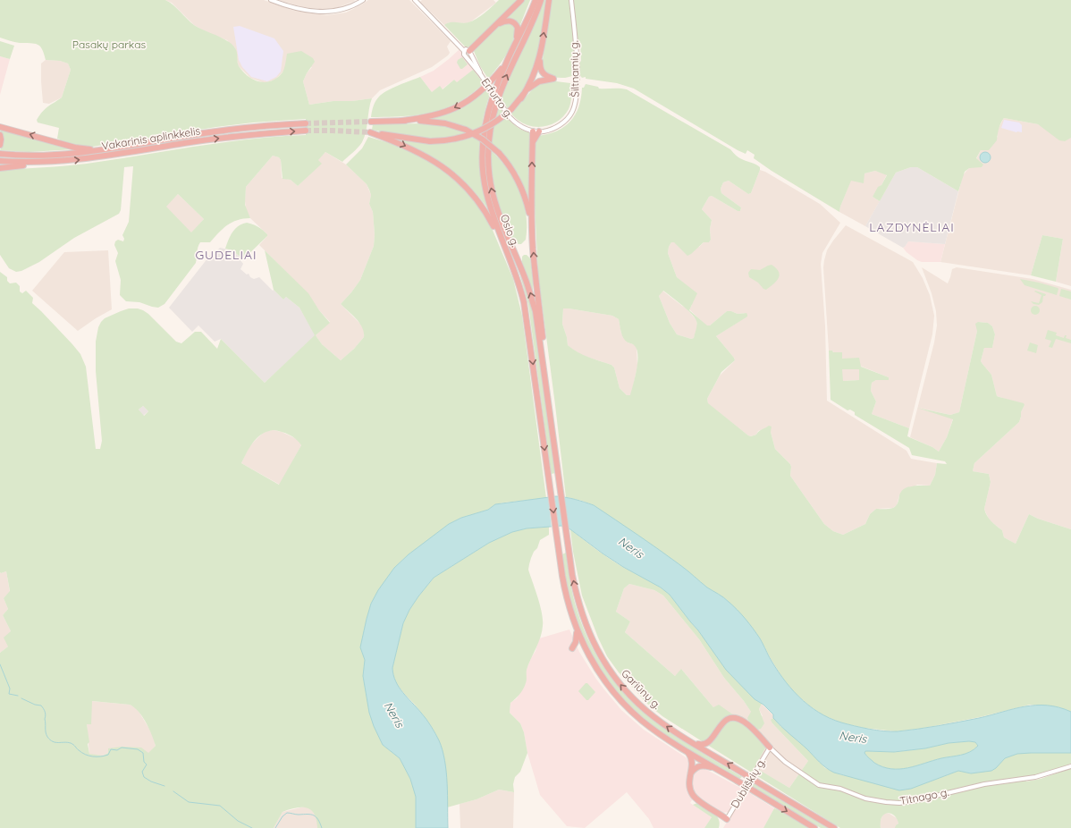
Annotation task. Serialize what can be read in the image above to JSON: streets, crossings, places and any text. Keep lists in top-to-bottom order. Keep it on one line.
{"streets":{"highway":["Vakarinis aplinkkelis","Oslo g.","Gariūnų g."],"street":["Šiltnamių g.","Erfurto g.","Dubliškių g.","Titnago g."]},"crossings":[["Šiltnamių g.","Erfurto g."],["Oslo g.","Gariūnų g."],["Dubliškių g.","Titnago g."]],"districts":["LAZDYNĖLIAI","GUDELIAI"],"water":["Neris"],"parks":["Pasakų parkas"]}
